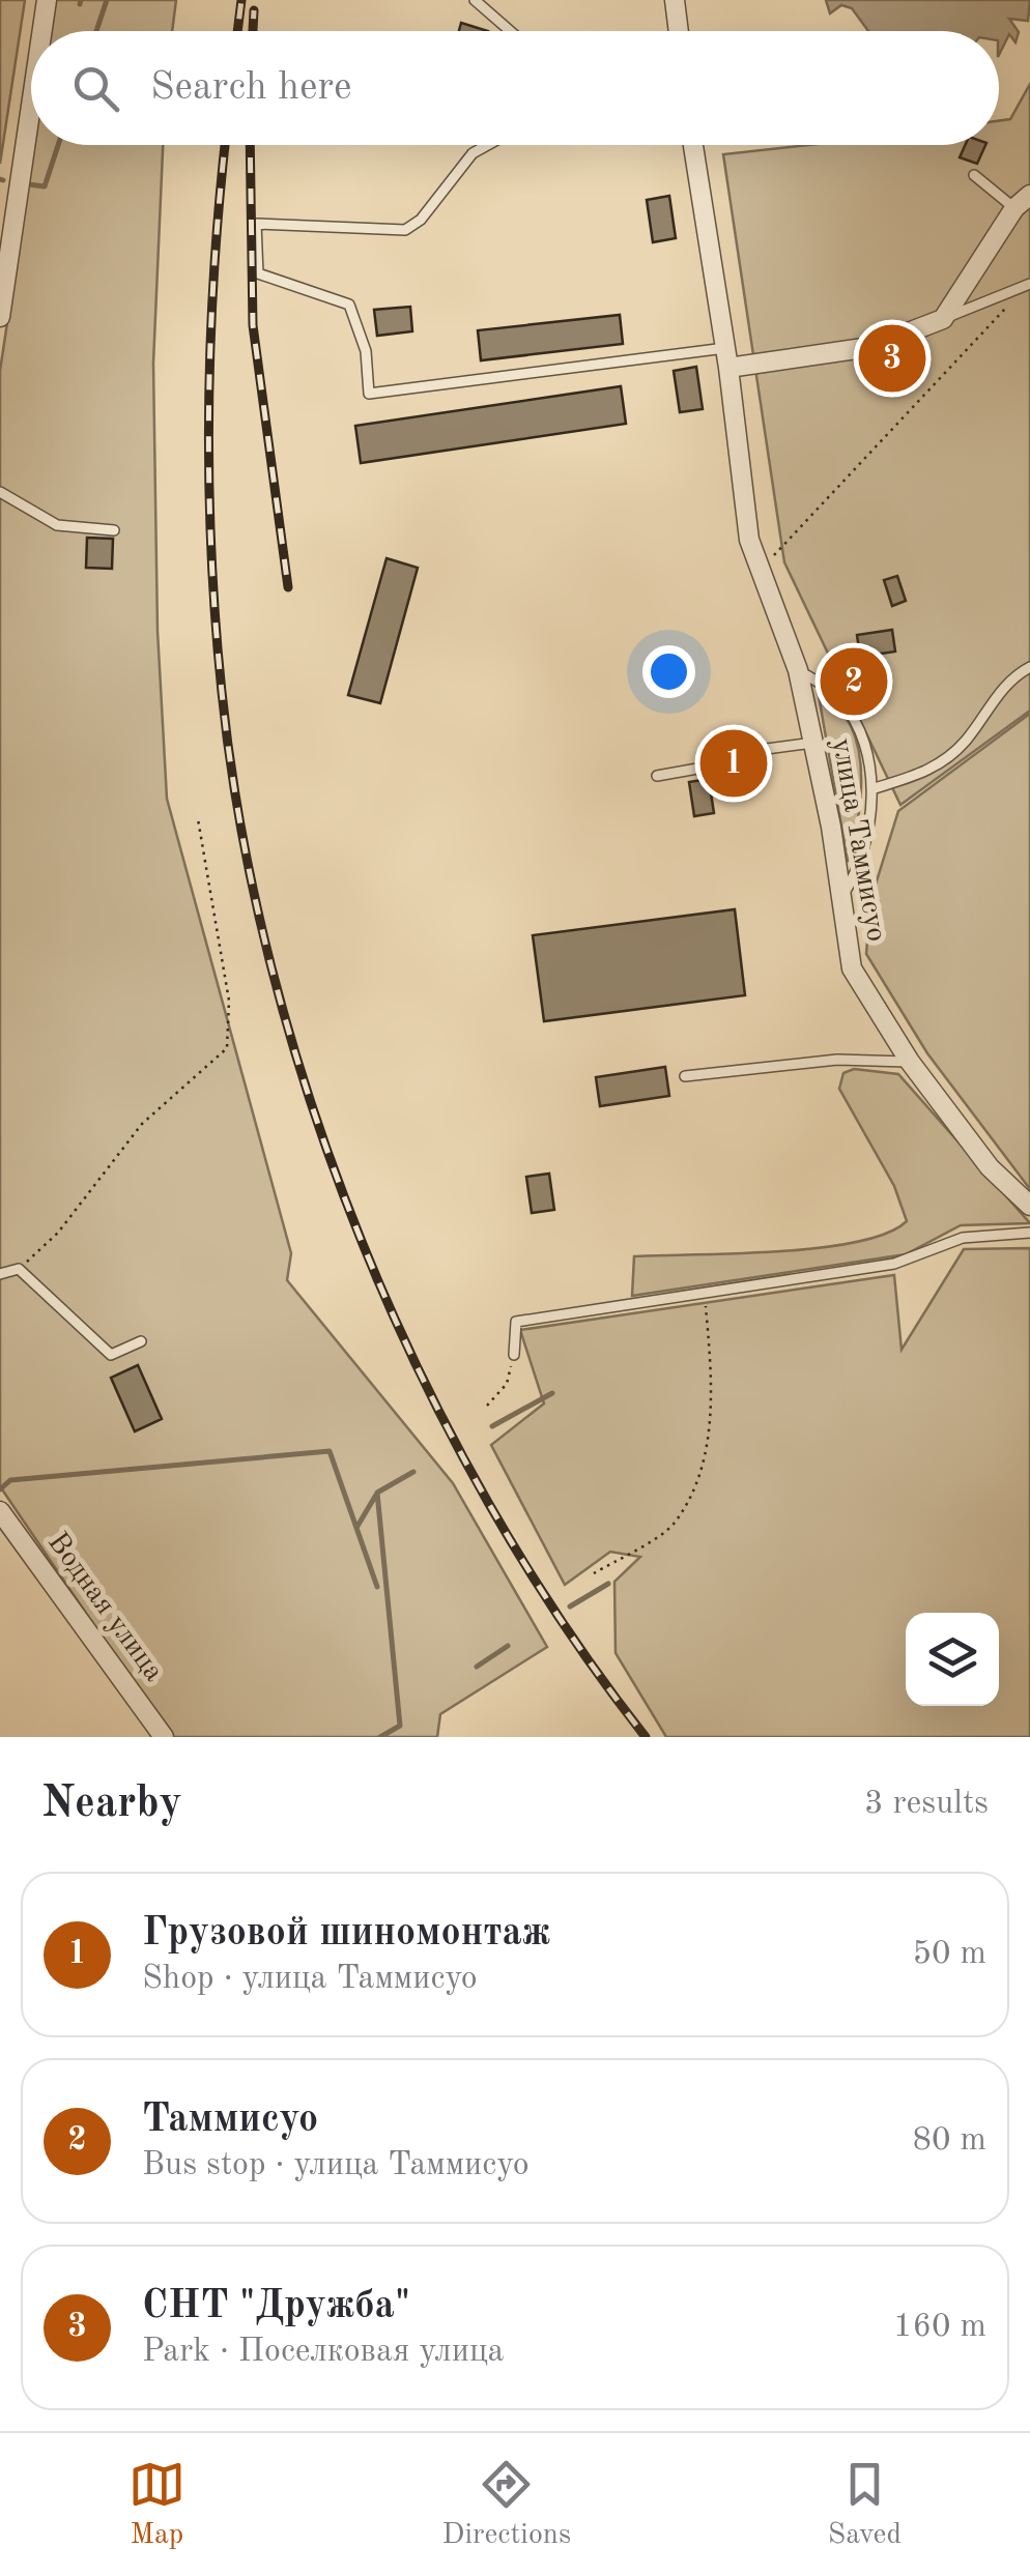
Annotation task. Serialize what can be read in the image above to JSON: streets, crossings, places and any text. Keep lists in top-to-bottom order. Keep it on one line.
{"streets":{"street":["улица Таммисуо","Водная улица"]},"page":{"search":"Search here","pins":["3","2","1"],"heading":["Nearby","3 results"],"list":[{"mark":"1","name":"Грузовой шиномонтаж","note":"Shop · улица Таммисуо","value":"50 m"},{"mark":"2","name":"Таммисуо","note":"Bus stop · улица Таммисуо","value":"80 m"},{"mark":"3","name":"СНТ \"Дружба\"","note":"Park · Поселковая улица","value":"160 m"}],"nav":["Map","Directions","Saved"]}}
